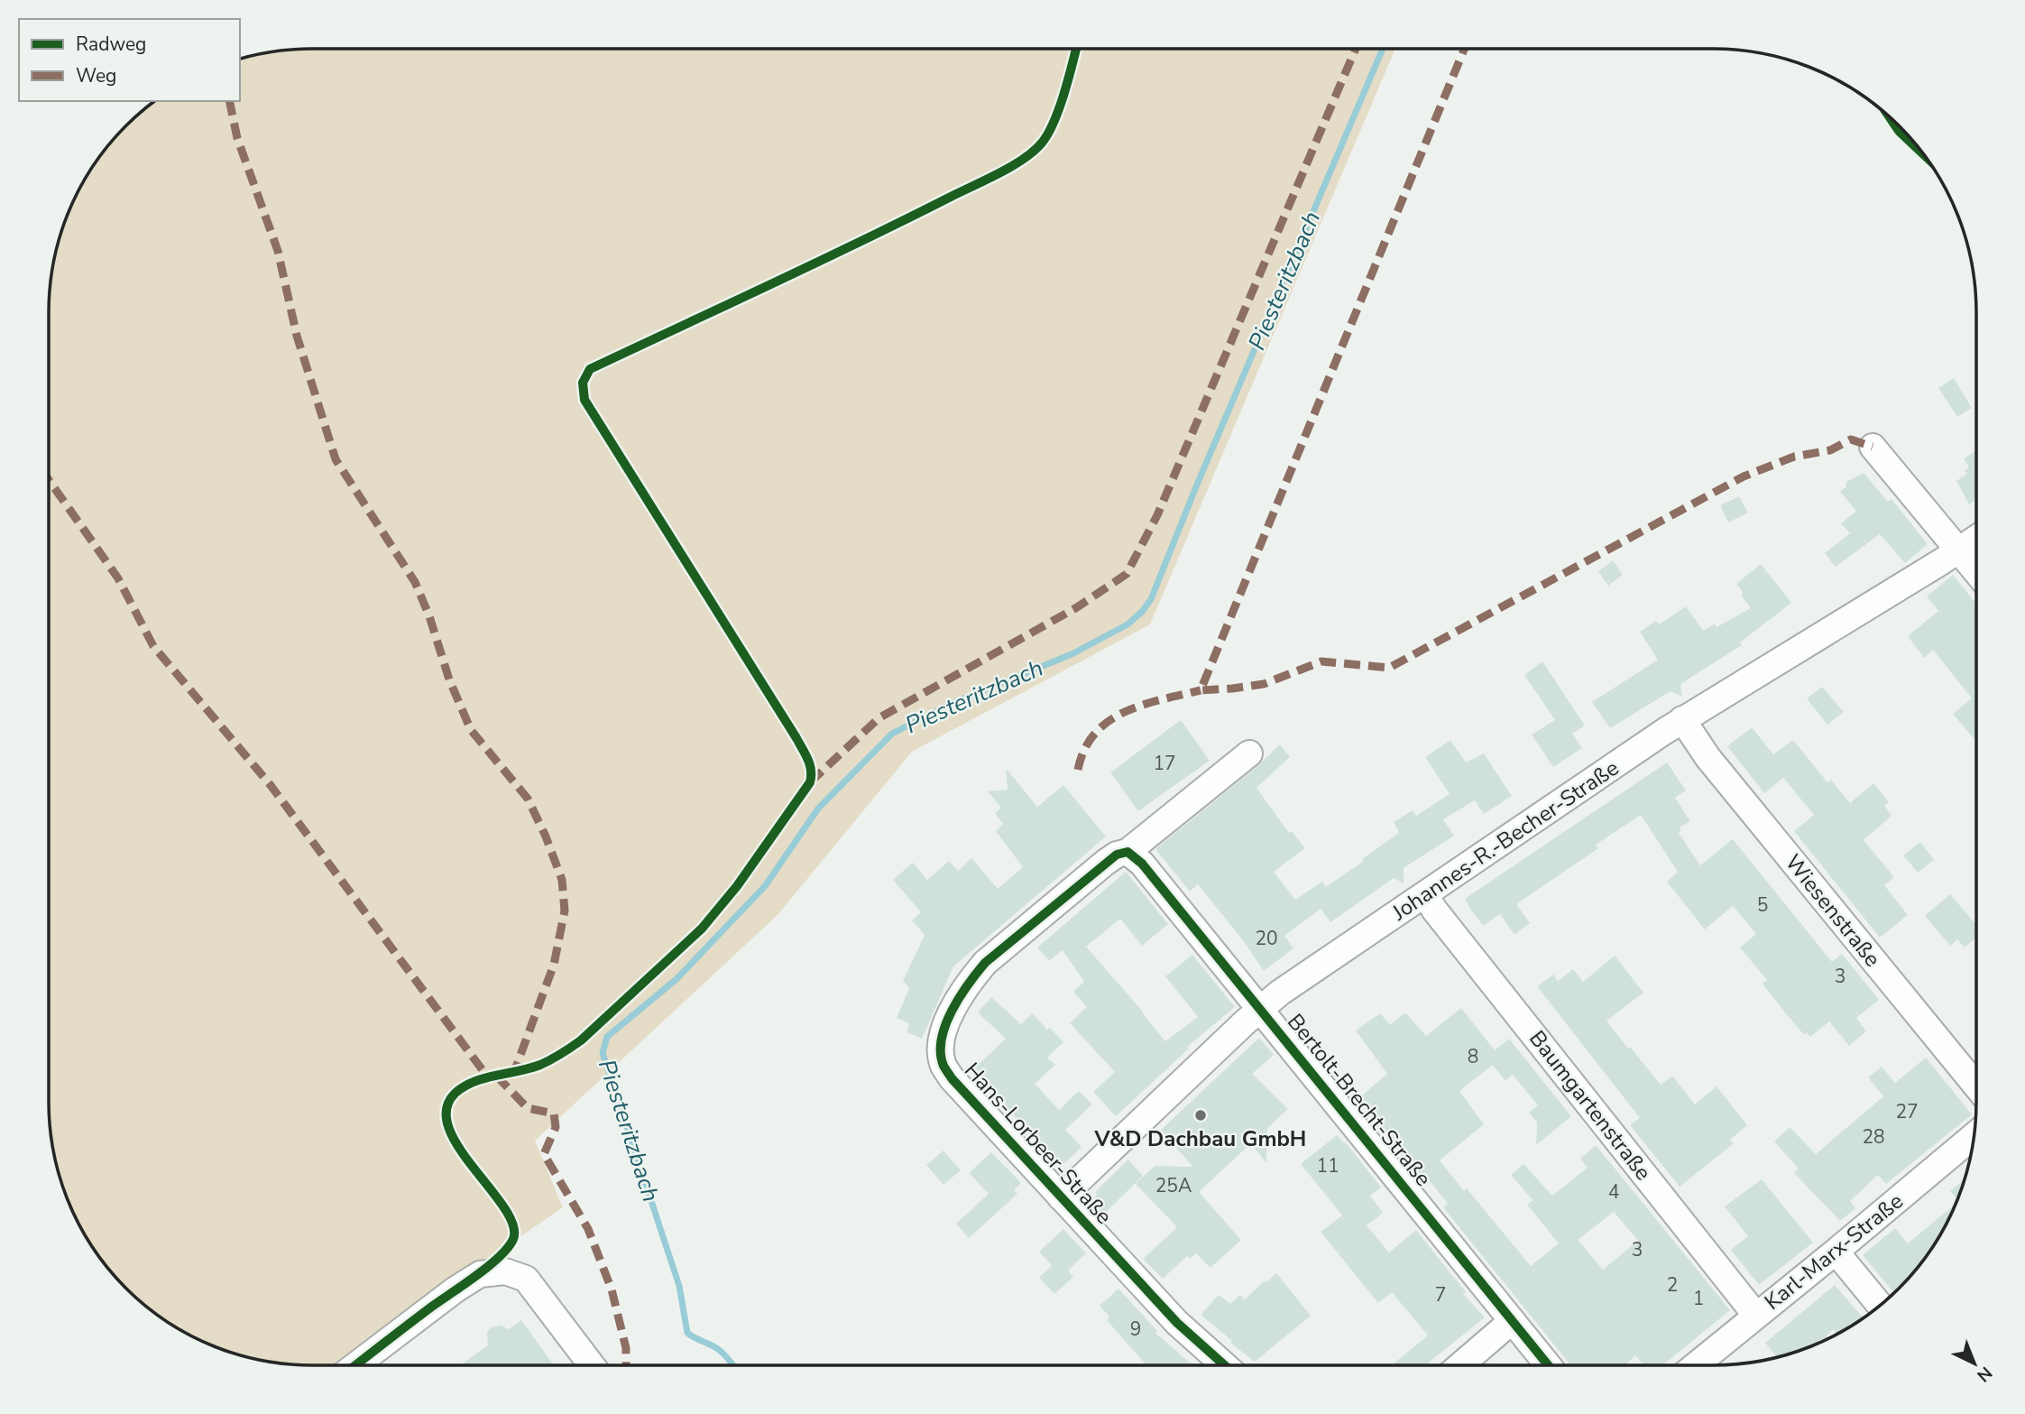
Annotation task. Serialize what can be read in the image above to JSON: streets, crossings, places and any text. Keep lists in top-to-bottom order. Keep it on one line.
{"streets":{"street":["Johannes-R.-Becher-Straße","Wiesenstraße","Bertolt-Brecht-Straße","Baumgartenstraße","Hans-Lorbeer-Straße","Karl-Marx-Straße"]},"crossings":[["Johannes-R.-Becher-Straße","Wiesenstraße"],["Johannes-R.-Becher-Straße","Bertolt-Brecht-Straße"],["Johannes-R.-Becher-Straße","Baumgartenstraße"],["Johannes-R.-Becher-Straße","Hans-Lorbeer-Straße"],["Bertolt-Brecht-Straße","Hans-Lorbeer-Straße"],["Baumgartenstraße","Karl-Marx-Straße"]],"water":["Piesteritzbach"],"places":["V&D Dachbau GmbH"],"house_numbers":["17","5","20","3","8","27","28","11","25A","4","3","2","7","1","9"],"legend":["Radweg","Weg"],"north":"bottom right"}
